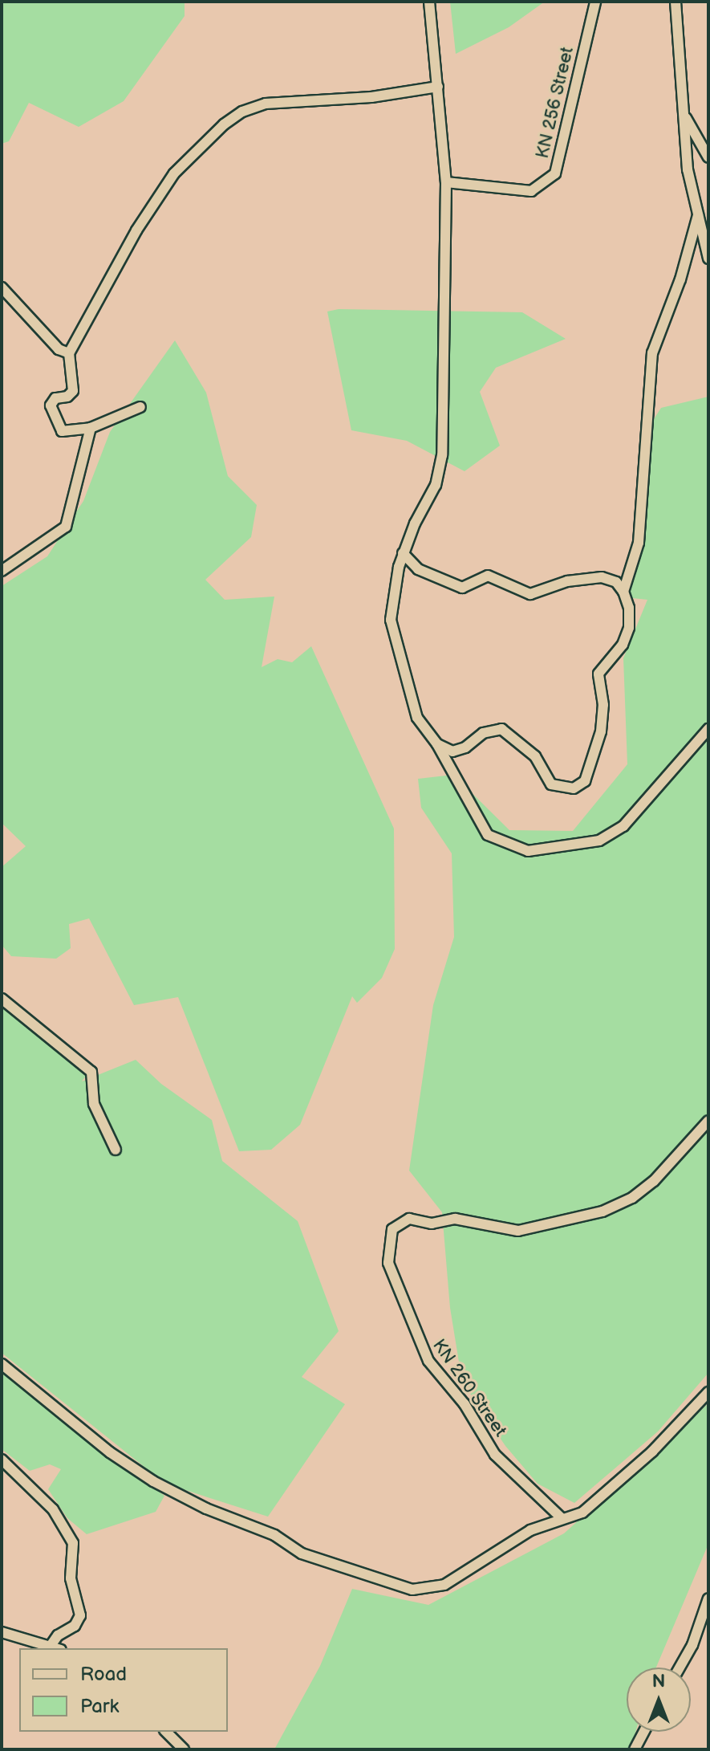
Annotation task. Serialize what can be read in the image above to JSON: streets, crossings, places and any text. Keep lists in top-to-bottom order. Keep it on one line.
{"streets":{"street":["KN 256 Street","KN 260 Street"]},"legend":["Road","Park"],"north":"top"}
